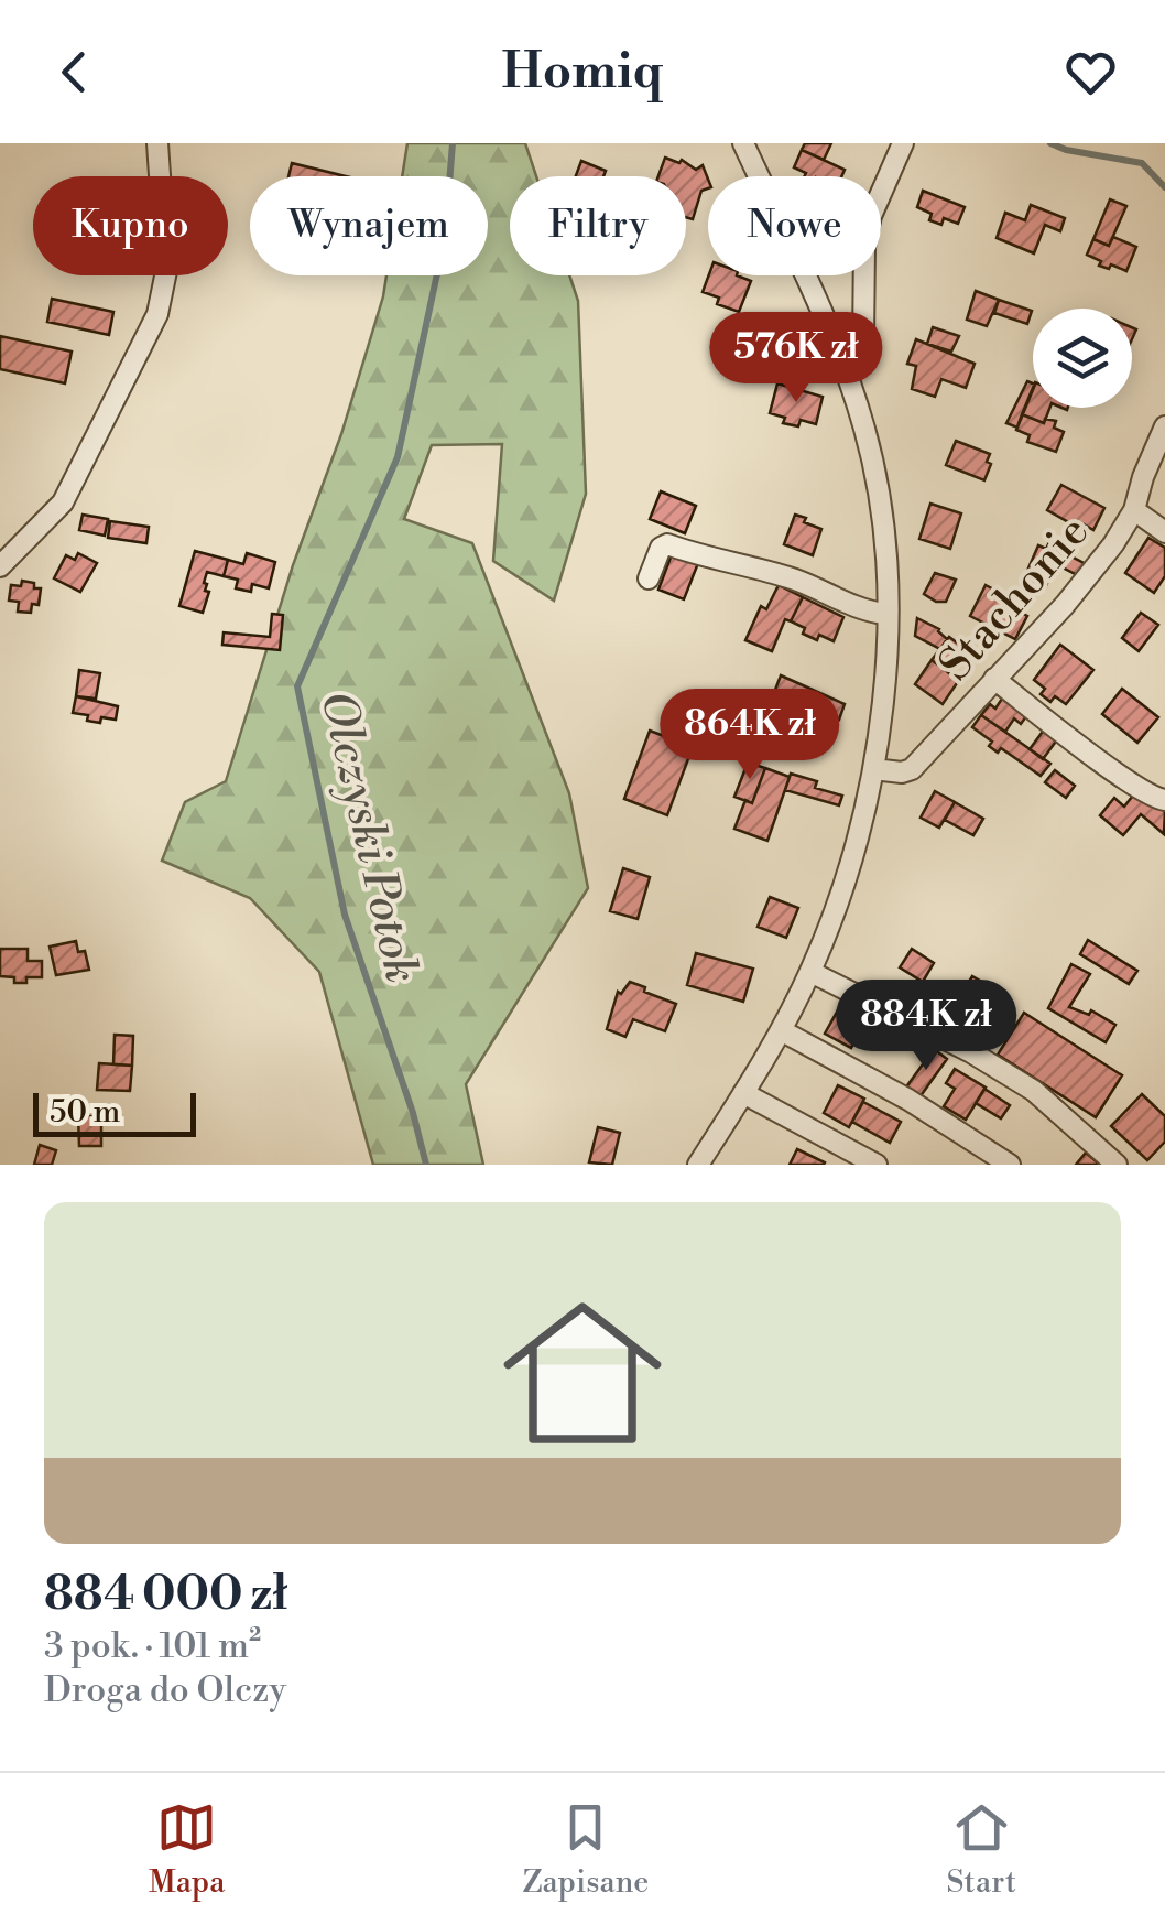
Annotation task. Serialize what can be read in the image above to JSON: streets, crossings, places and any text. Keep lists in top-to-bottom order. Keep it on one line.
{"streets":{"street":["Stachonie"]},"water":["Olczyski Potok"],"scale_bar":"50 m","page":{"header":"Homiq","chip":["Kupno","Wynajem","Filtry","Nowe"],"price":["576K zł","864K zł","884K zł"],"scale":"50 m","list":[{"name":"884 000 zł","note":"3 pok. · 101 m² · Droga do Olczy"}],"tabs":["Mapa","Zapisane","Start"]}}
